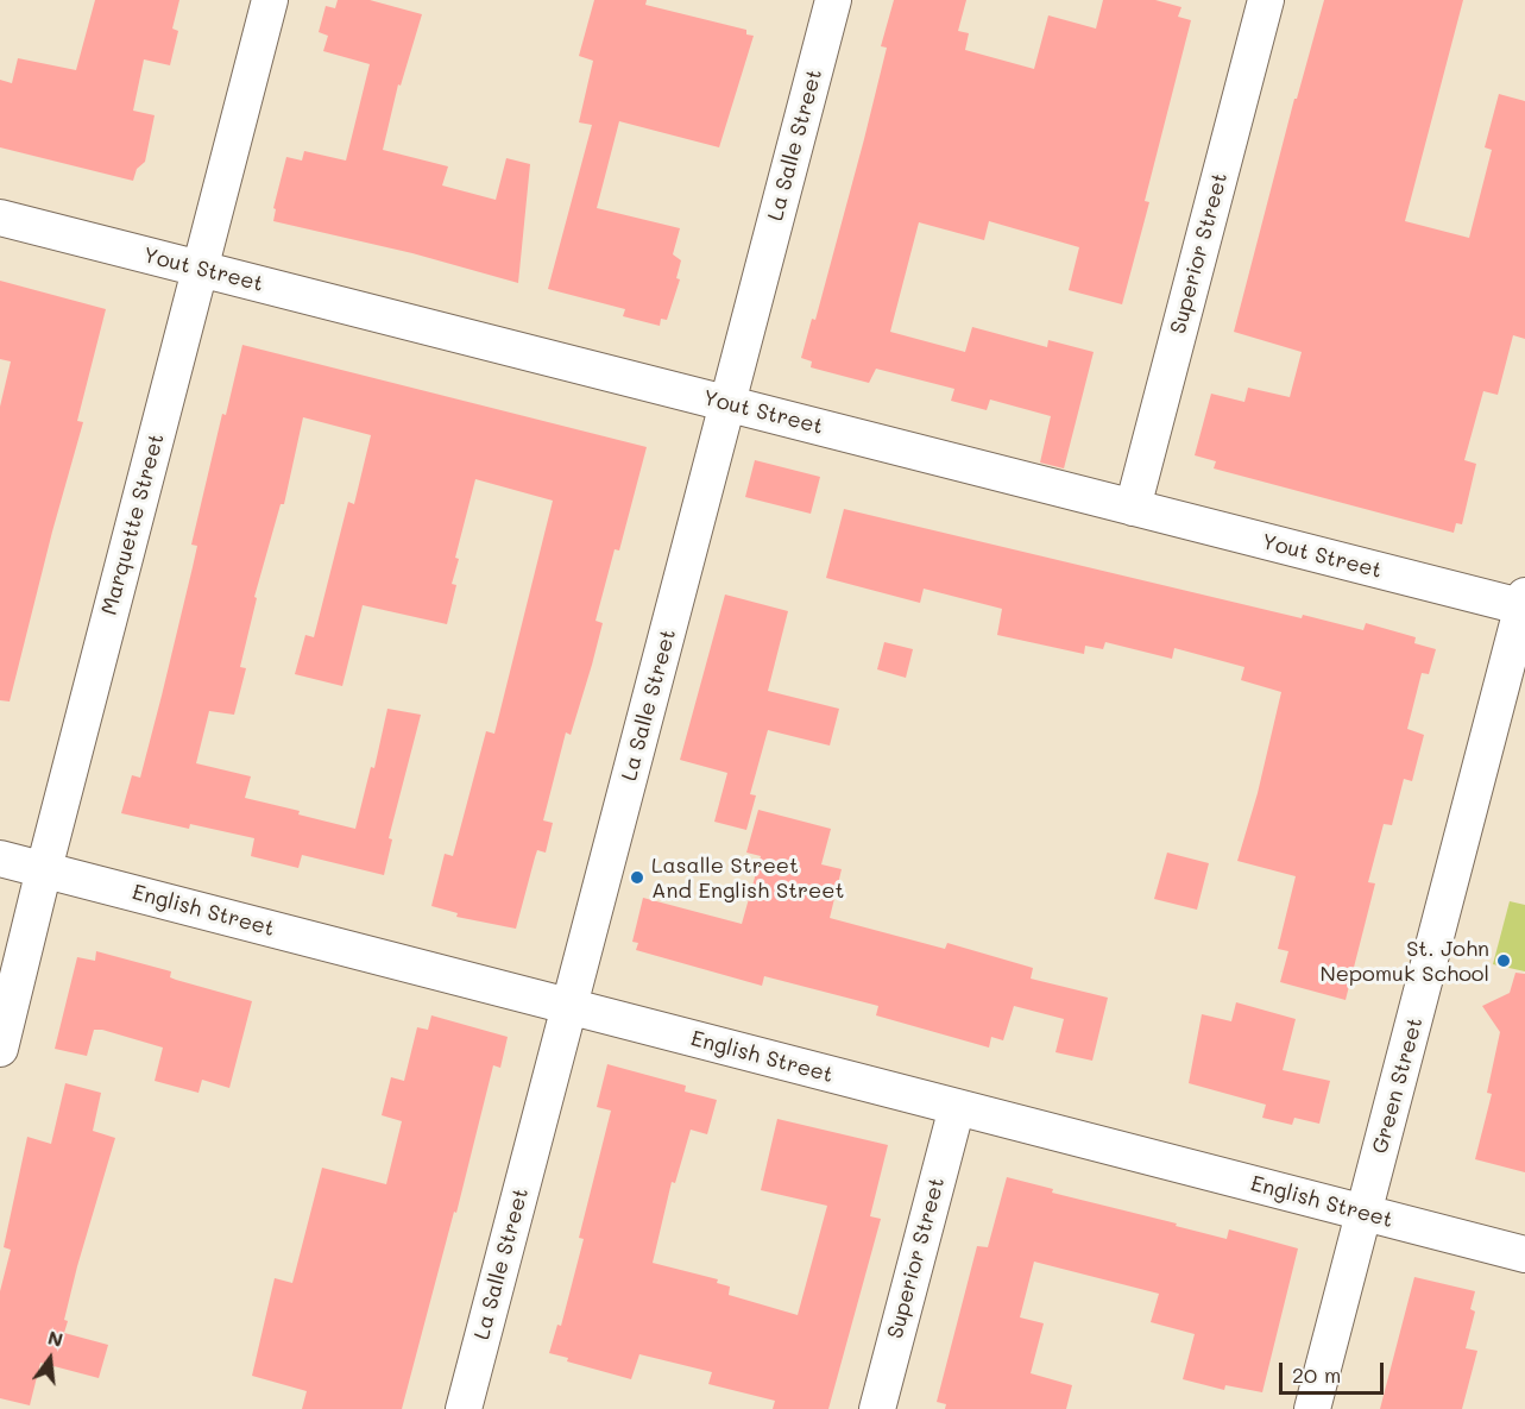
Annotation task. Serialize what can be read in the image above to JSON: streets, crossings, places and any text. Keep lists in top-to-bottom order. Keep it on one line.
{"streets":{"street":["La Salle Street","Superior Street","Yout Street","Marquette Street","English Street","Green Street"]},"crossings":[["La Salle Street","Yout Street"],["La Salle Street","English Street"],["Superior Street","Yout Street"],["Superior Street","English Street"],["Yout Street","Marquette Street"],["Yout Street","Green Street"],["Marquette Street","English Street"],["English Street","Green Street"]],"places":["Lasalle Street And English Street","St. John Nepomuk School"],"scale_bar":"20 m","north":"top"}
